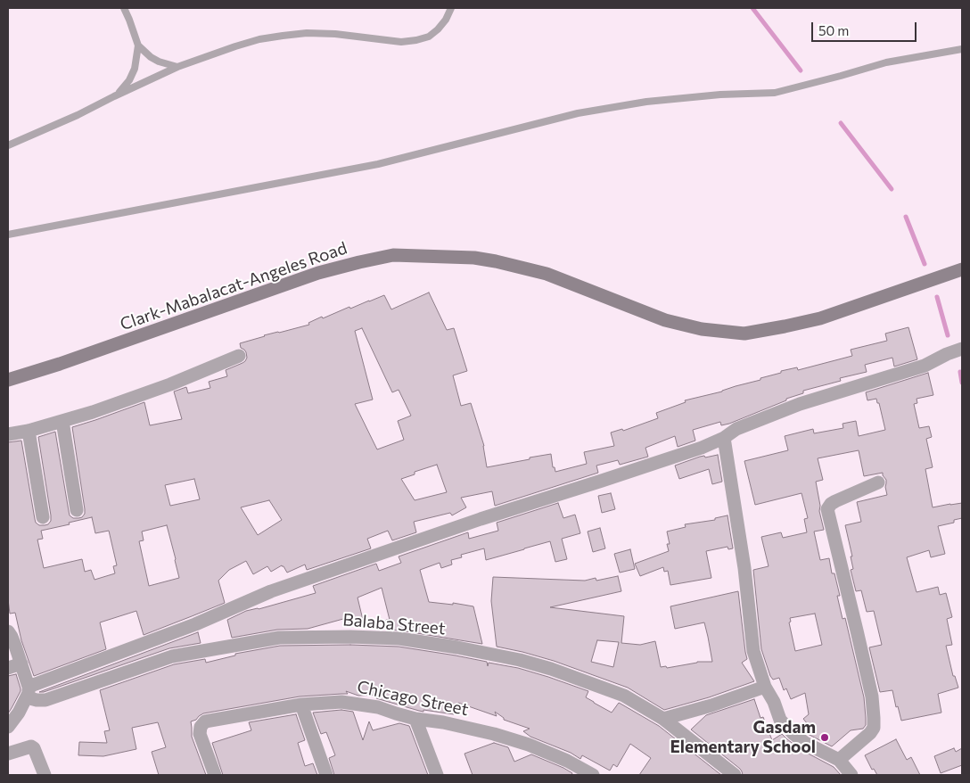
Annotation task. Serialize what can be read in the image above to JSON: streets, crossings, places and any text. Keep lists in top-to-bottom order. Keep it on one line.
{"streets":{"main road":["Clark-Mabalacat-Angeles Road"],"street":["Balaba Street","Chicago Street"]},"places":["Gasdam Elementary School"],"scale_bar":"50 m"}
